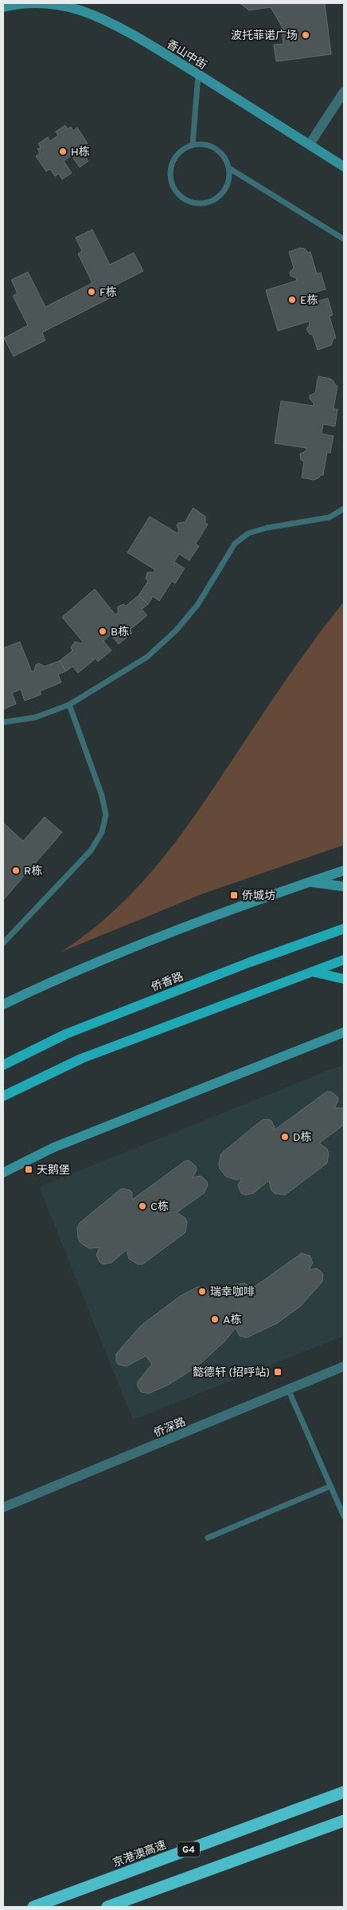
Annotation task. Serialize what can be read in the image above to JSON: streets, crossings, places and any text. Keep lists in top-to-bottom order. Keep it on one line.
{"streets":{"highway":["G4","京港澳高速"],"main road":["香山中街","侨香路"],"street":["侨深路"]},"places":{"other":["波托菲诺广场","H栋","F栋","E栋","B栋","R栋","D栋","C栋","瑞幸咖啡","A栋"],"transit":["侨城坊","天鹅堡","懿德轩 (招呼站)"]}}
